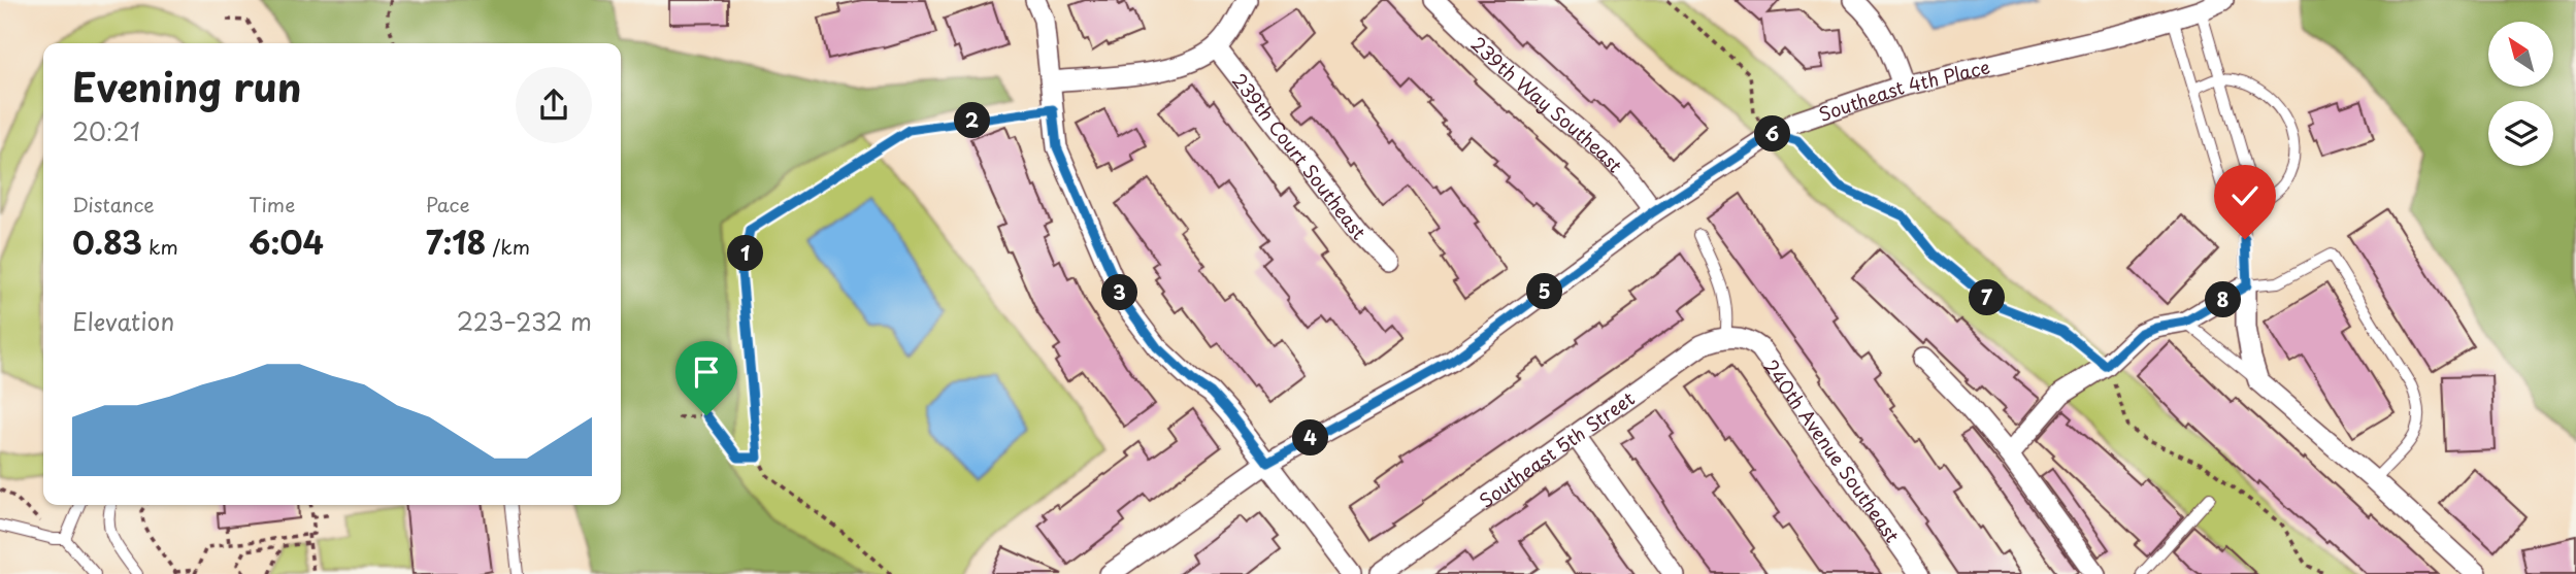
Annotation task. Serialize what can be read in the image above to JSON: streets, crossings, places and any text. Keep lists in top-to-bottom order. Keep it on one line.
{"streets":{"street":["Southeast 4th Place","239th Way Southeast","239th Court Southeast","Southeast 5th Street","240th Avenue Southeast"]},"crossings":[["Southeast 4th Place","239th Way Southeast"],["Southeast 5th Street","240th Avenue Southeast"]],"north":"top left","page":{"heading":["Evening run","20:21"],"pins":["2","6","1","5","3","7","8","4"],"stats":[["Distance","0.83 km"],["Time","6:04"],["Pace","7:18 /km"]],"chart":["Elevation","223–232 m"]}}
